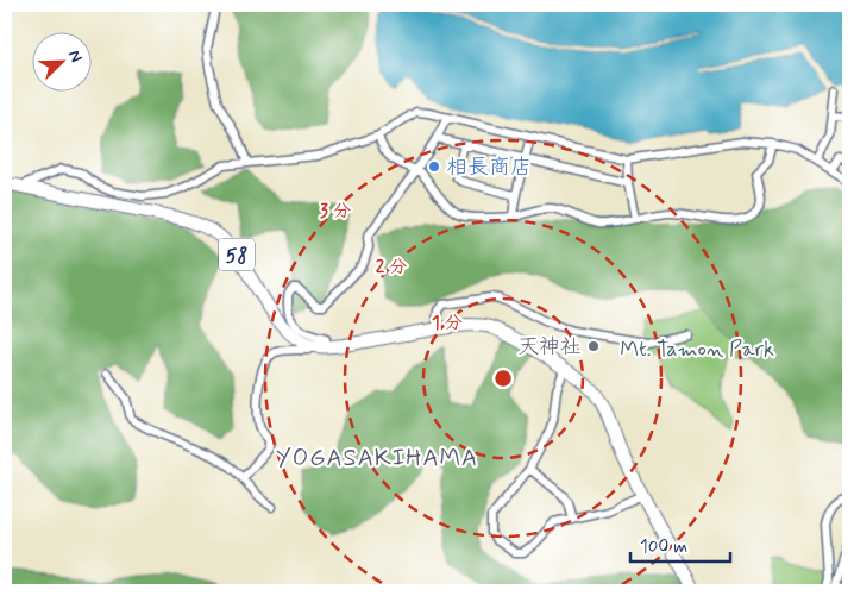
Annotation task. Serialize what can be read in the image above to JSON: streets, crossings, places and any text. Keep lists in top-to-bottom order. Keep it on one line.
{"streets":{"main road":["58"]},"districts":["YOGASAKIHAMA"],"parks":["Mt. Tamon Park"],"places":["相長商店","天神社"],"scale_bar":"100 m","north":"top right","rings":["3 分","2 分","1 分"]}
